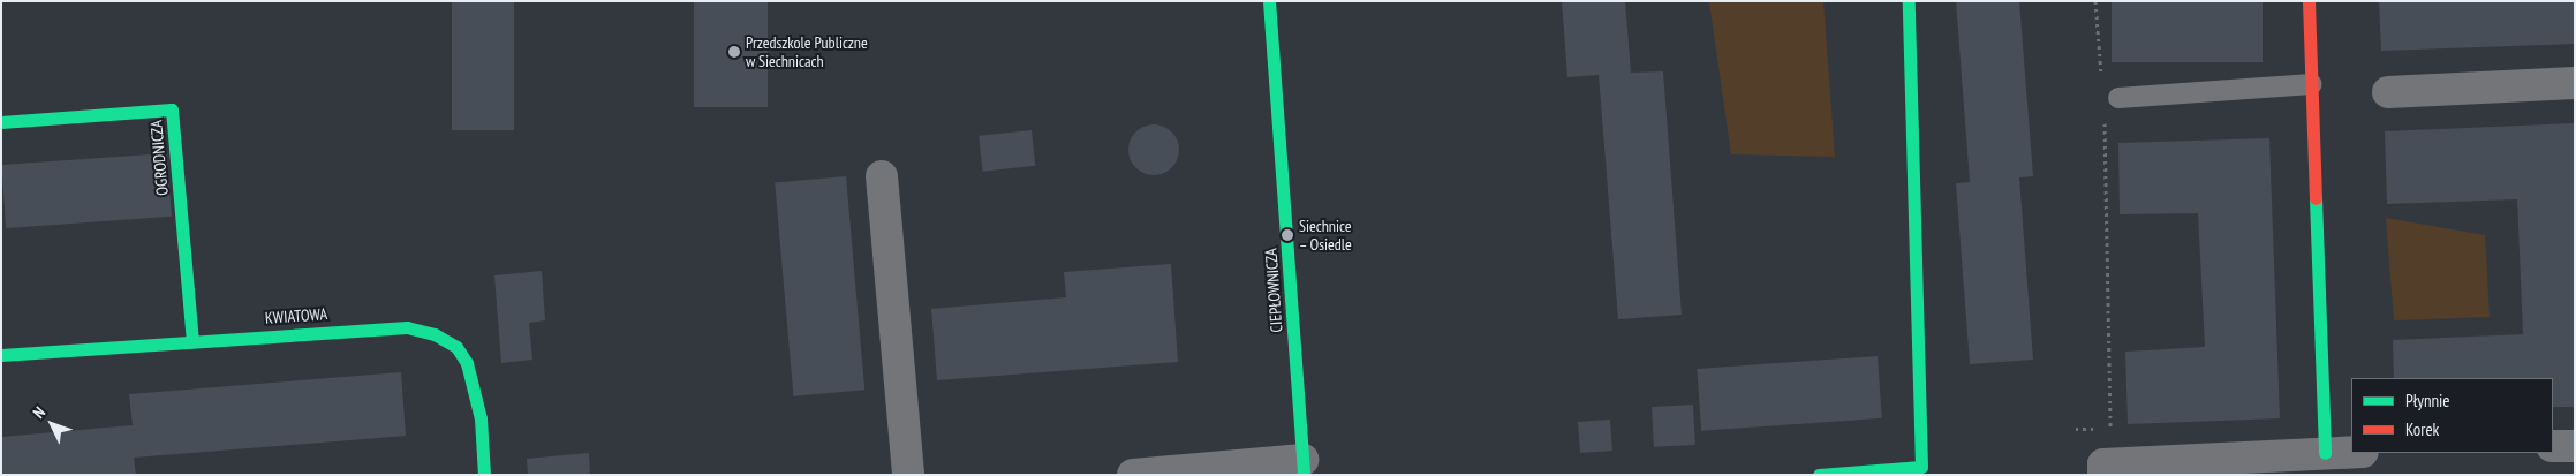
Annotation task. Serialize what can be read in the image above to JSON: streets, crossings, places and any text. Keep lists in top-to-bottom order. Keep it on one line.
{"streets":{"street":["OGRODNICZA","CIEPŁOWNICZA","KWIATOWA"]},"crossings":[["OGRODNICZA","KWIATOWA"]],"places":["Przedszkole Publiczne w Siechnicach","Siechnice – Osiedle"],"legend":["Płynnie","Korek"],"north":"top left"}
